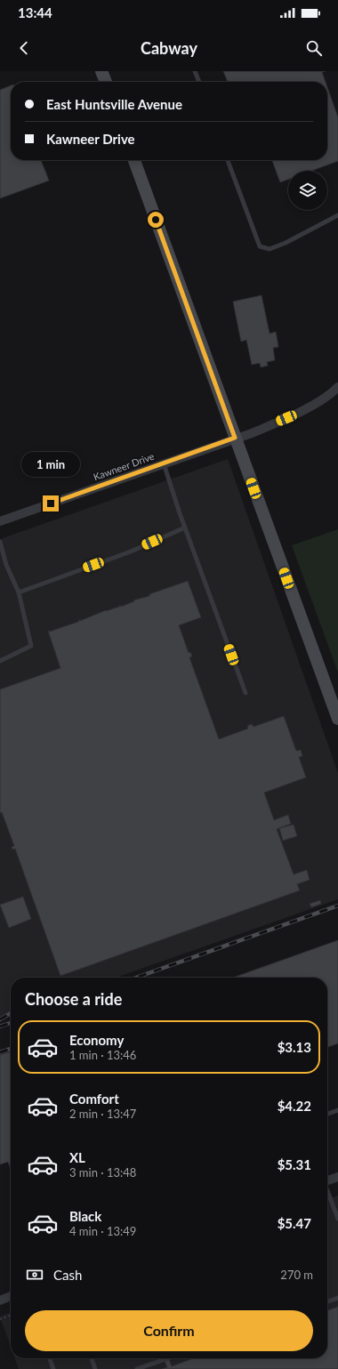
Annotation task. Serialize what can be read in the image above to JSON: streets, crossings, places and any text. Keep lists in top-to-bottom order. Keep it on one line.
{"streets":{"street":["Kawneer Drive"]},"page":{"status":"13:44","header":"Cabway","banner":["East Huntsville Avenue","Kawneer Drive"],"bubble":"1 min","heading":"Choose a ride","list":[{"name":"Economy","note":"1 min · 13:46","value":"$3.13"},{"name":"Comfort","note":"2 min · 13:47","value":"$4.22"},{"name":"XL","note":"3 min · 13:48","value":"$5.31"},{"name":"Black","note":"4 min · 13:49","value":"$5.47"}],"pay":["Cash","270 m"],"buttons":"Confirm"}}
